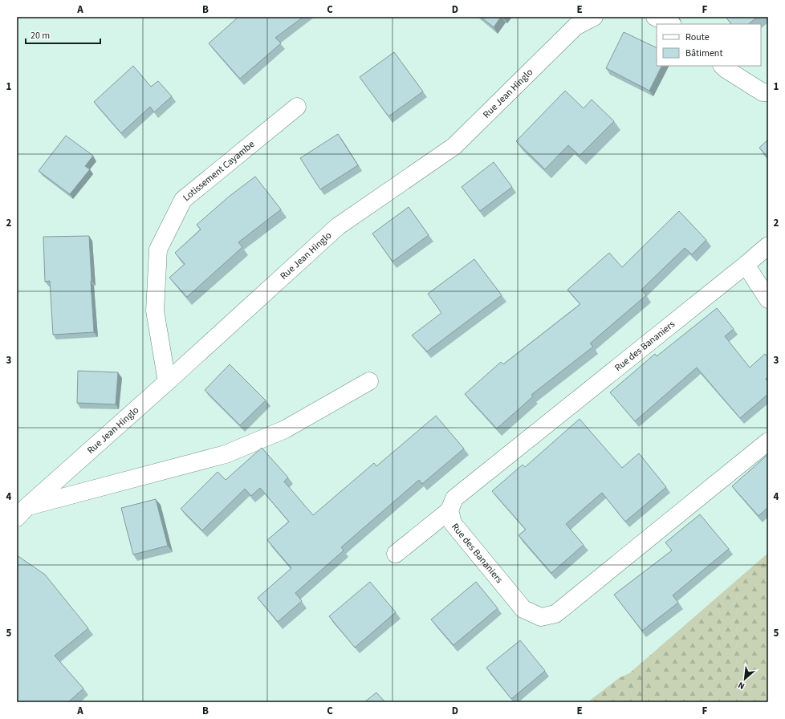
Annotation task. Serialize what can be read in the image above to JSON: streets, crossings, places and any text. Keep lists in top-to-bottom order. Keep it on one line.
{"streets":{"street":["Rue Jean Hinglo","Lotissement Cayambe","Rue des Bananiers"]},"crossings":[["Rue Jean Hinglo","Lotissement Cayambe"]],"legend":["Route","Bâtiment"],"scale_bar":"20 m","north":"bottom left","grid":{"columns":["A","B","C","D","E","F"],"rows":["1","2","3","4","5"]}}
